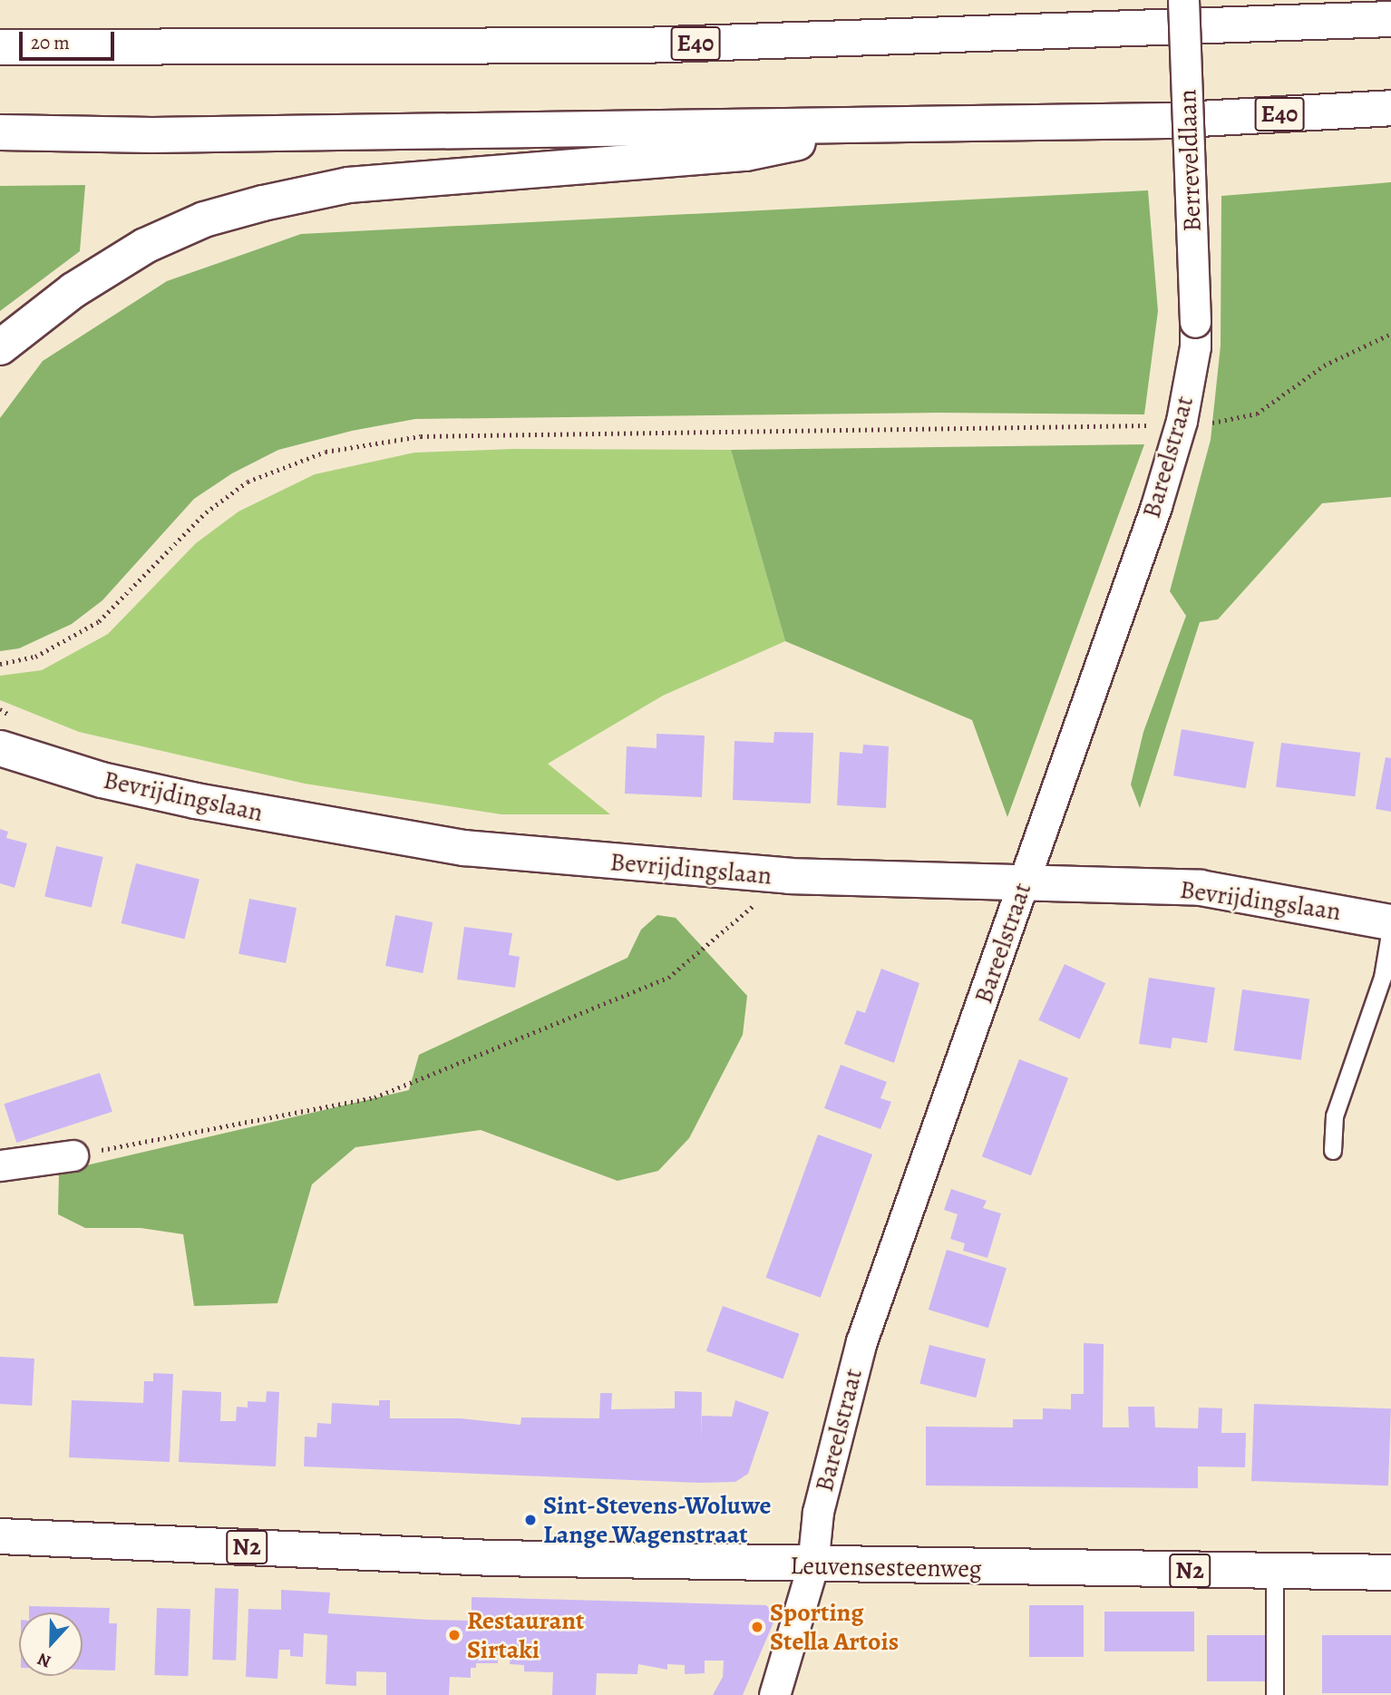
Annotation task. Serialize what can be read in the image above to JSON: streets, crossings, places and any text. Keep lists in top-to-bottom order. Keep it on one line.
{"streets":{"main road":["E40","Bevrijdingslaan","N2","Leuvensesteenweg"],"street":["Berreveldlaan","Bareelstraat"]},"crossings":[["Berreveldlaan","Bareelstraat"],["Bareelstraat","Bevrijdingslaan"],["Bareelstraat","Leuvensesteenweg"]],"places":["Sint-Stevens-Woluwe Lange Wagenstraat","Sporting Stella Artois","Restaurant Sirtaki"],"scale_bar":"20 m","north":"bottom"}
